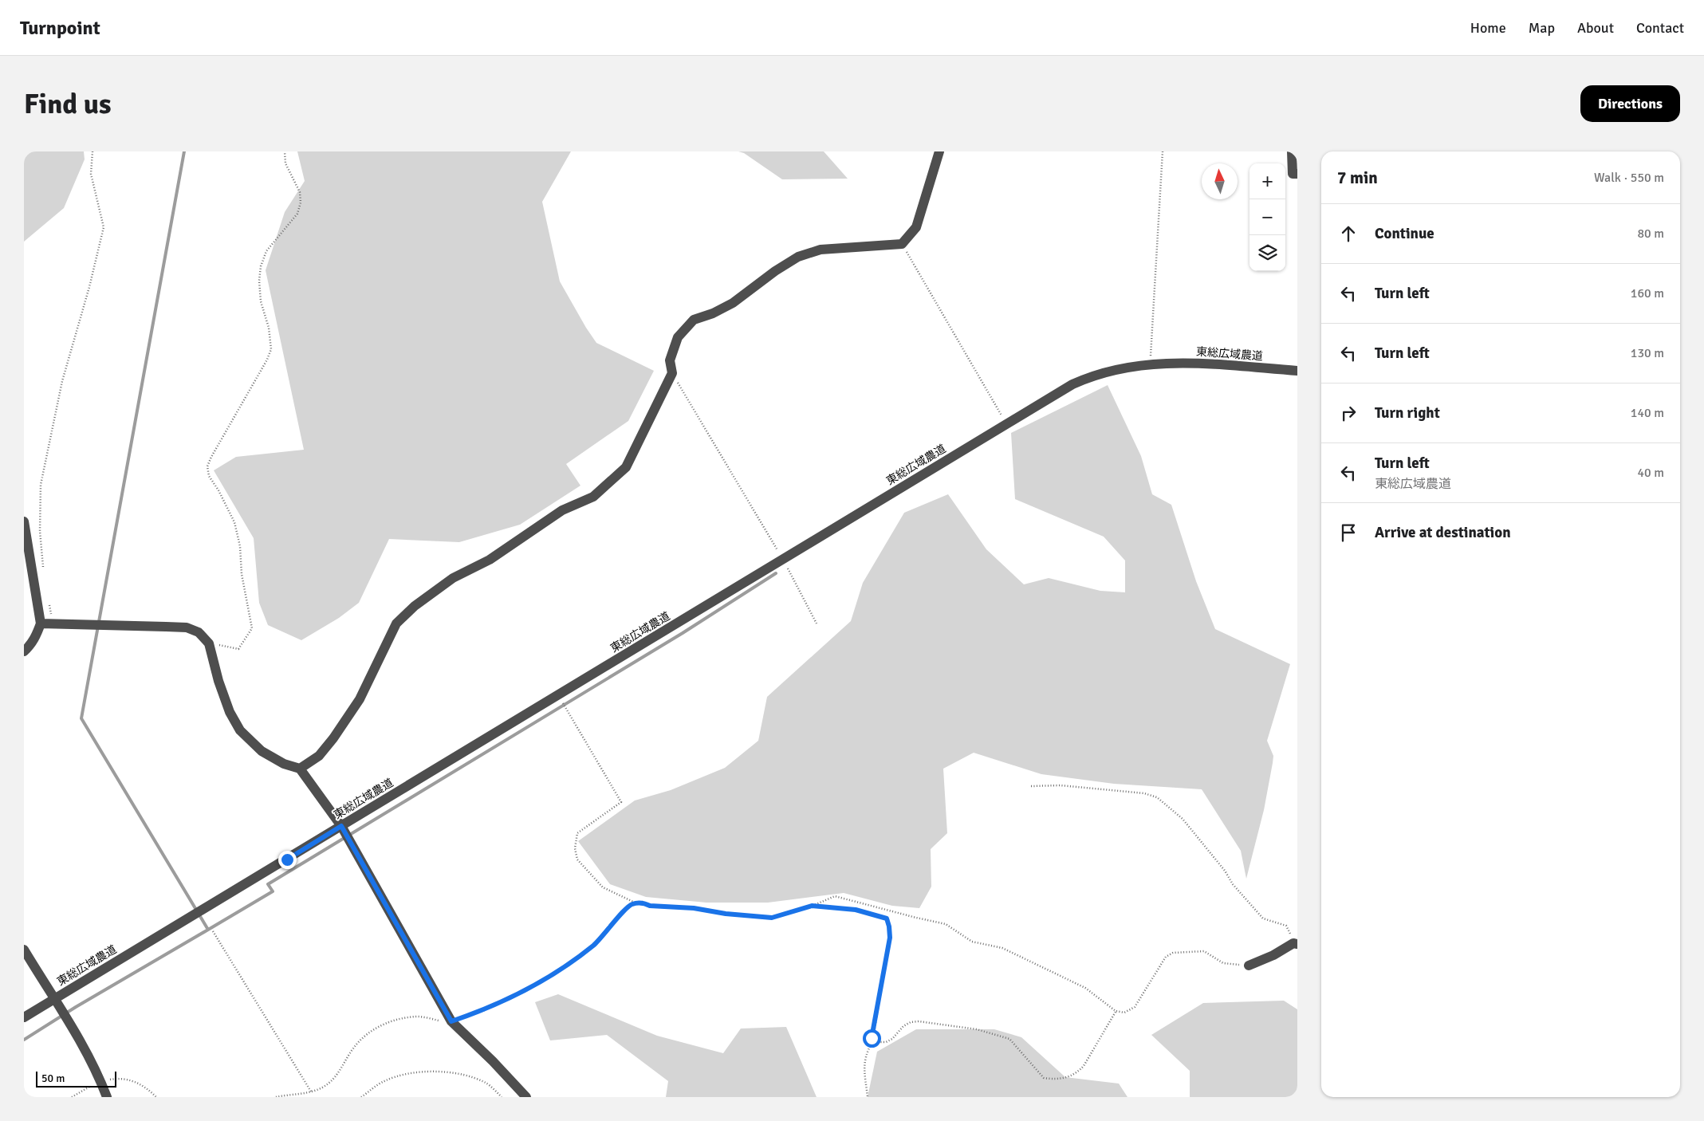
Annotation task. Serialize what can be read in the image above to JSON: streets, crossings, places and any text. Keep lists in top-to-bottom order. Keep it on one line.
{"streets":{"street":["東総広域農道"]},"scale_bar":"50 m","north":"top","page":{"header":"Turnpoint","nav":["Home","Map","About","Contact"],"buttons":"Directions","title":"Find us","heading":["7 min","Walk · 550 m"],"map_buttons":["+","−"],"list":[["Continue","80 m"],["Turn left","160 m"],["Turn left","130 m"],["Turn right","140 m"],["Turn left","東総広域農道","40 m"],"Arrive at destination"],"scale":"50 m"}}
